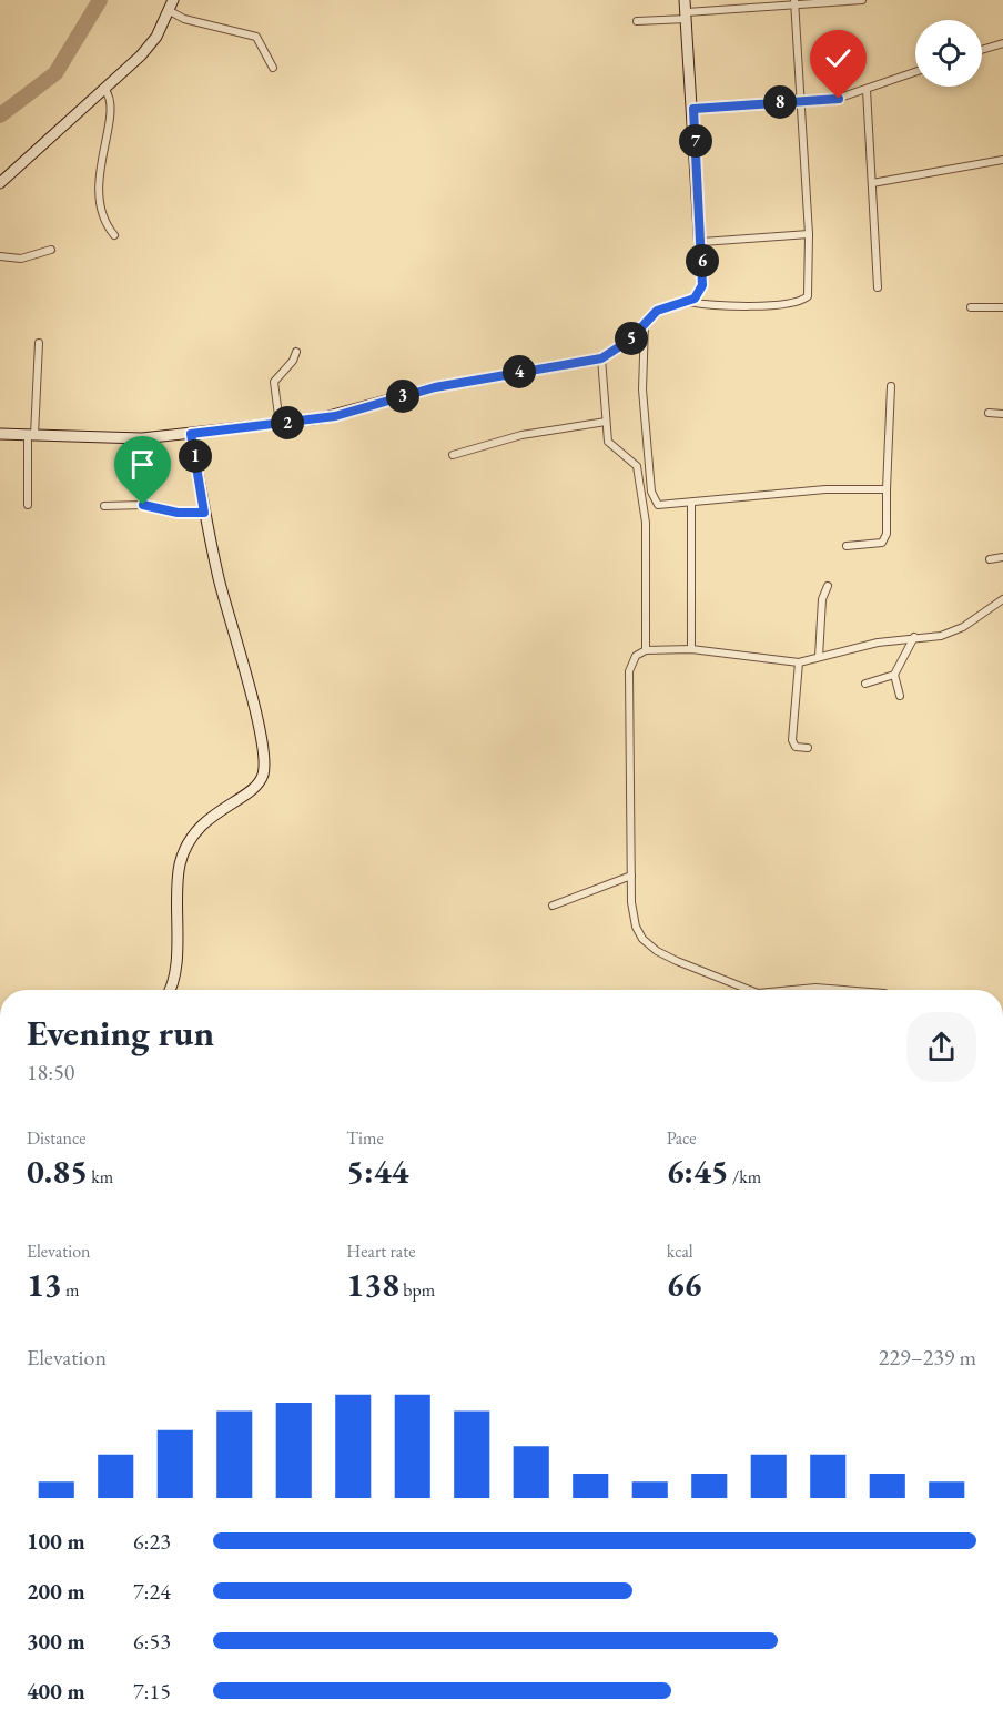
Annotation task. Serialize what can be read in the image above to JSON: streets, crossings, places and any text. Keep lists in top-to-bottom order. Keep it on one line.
{"page":{"pins":["8","7","6","5","4","3","2","1"],"heading":["Evening run","18:50"],"stats":[["Distance","0.85 km"],["Time","5:44"],["Pace","6:45 /km"],["Elevation","13 m"],["Heart rate","138 bpm"],["kcal","66"]],"chart":["Elevation","229–239 m"],"list":[{"name":"100 m","note":"6:23"},{"name":"200 m","note":"7:24"},{"name":"300 m","note":"6:53"},{"name":"400 m","note":"7:15"}]}}
